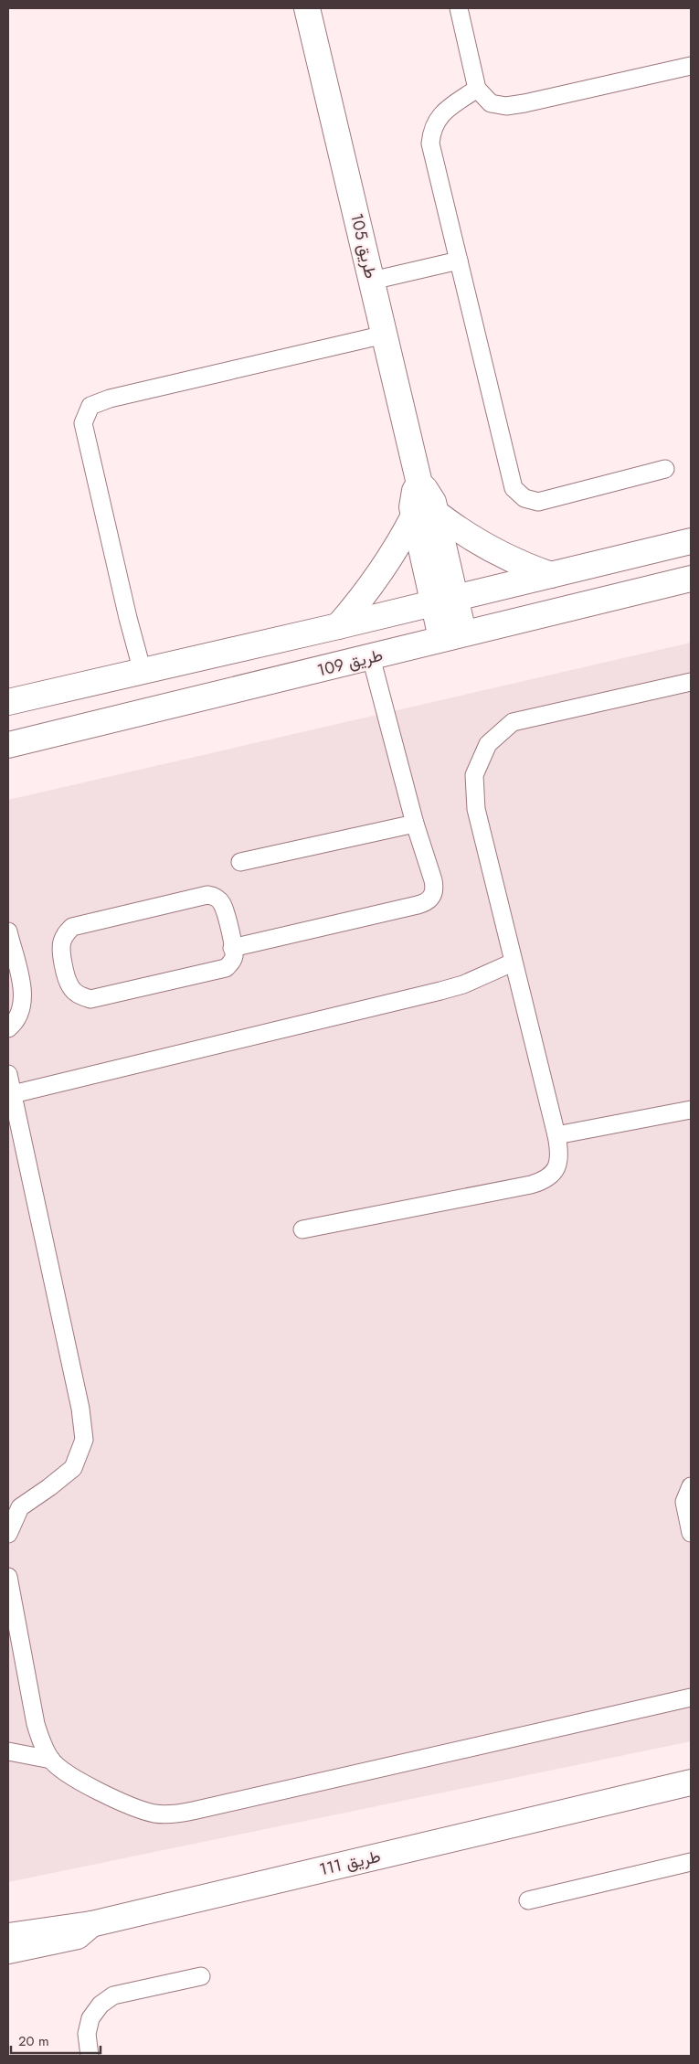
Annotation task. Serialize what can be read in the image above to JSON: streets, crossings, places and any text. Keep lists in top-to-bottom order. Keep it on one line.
{"streets":{"street":["طريق 105","طريق 109","طريق 111"]},"crossings":[["طريق 105","طريق 109"]],"scale_bar":"20 m"}
